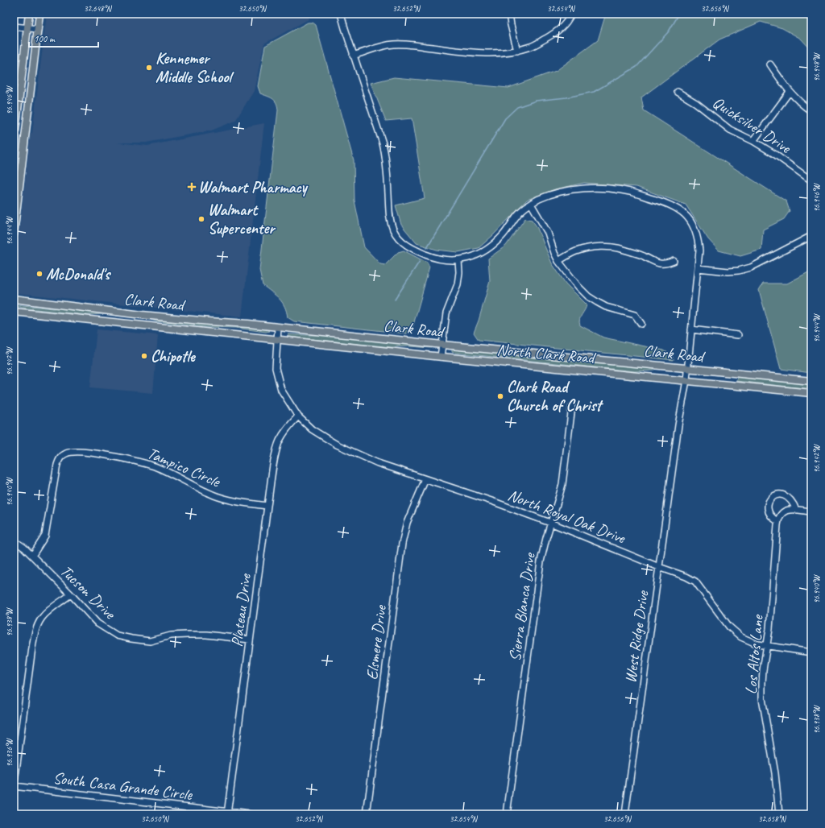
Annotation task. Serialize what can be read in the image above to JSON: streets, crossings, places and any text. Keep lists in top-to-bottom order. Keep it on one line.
{"streets":{"main road":["Clark Road","North Clark Road"],"street":["Quicksilver Drive","Tampico Circle","North Royal Oak Drive","Tucson Drive","Sierra Blanca Drive","Plateau Drive","West Ridge Drive","Elsmere Drive","Los Altos Lane","South Casa Grande Circle"]},"crossings":[["Clark Road","North Royal Oak Drive"],["Clark Road","West Ridge Drive"],["North Clark Road","North Royal Oak Drive"],["North Clark Road","West Ridge Drive"],["Tampico Circle","Tucson Drive"],["Tampico Circle","Plateau Drive"],["North Royal Oak Drive","Sierra Blanca Drive"],["North Royal Oak Drive","Plateau Drive"],["North Royal Oak Drive","West Ridge Drive"],["North Royal Oak Drive","Elsmere Drive"],["North Royal Oak Drive","Los Altos Lane"],["Tucson Drive","Plateau Drive"],["Plateau Drive","South Casa Grande Circle"]],"places":{"other":["Kennemer Middle School","Walmart Supercenter","McDonald's","Chipotle","Clark Road Church of Christ"],"health":["Walmart Pharmacy"]},"scale_bar":"100 m","coordinates":["32.648°N","32.650°N","32.652°N","32.654°N","32.656°N","96.948°W","96.946°W","96.944°W","96.942°W","96.940°W","96.938°W","96.936°W","32.658°N"]}
